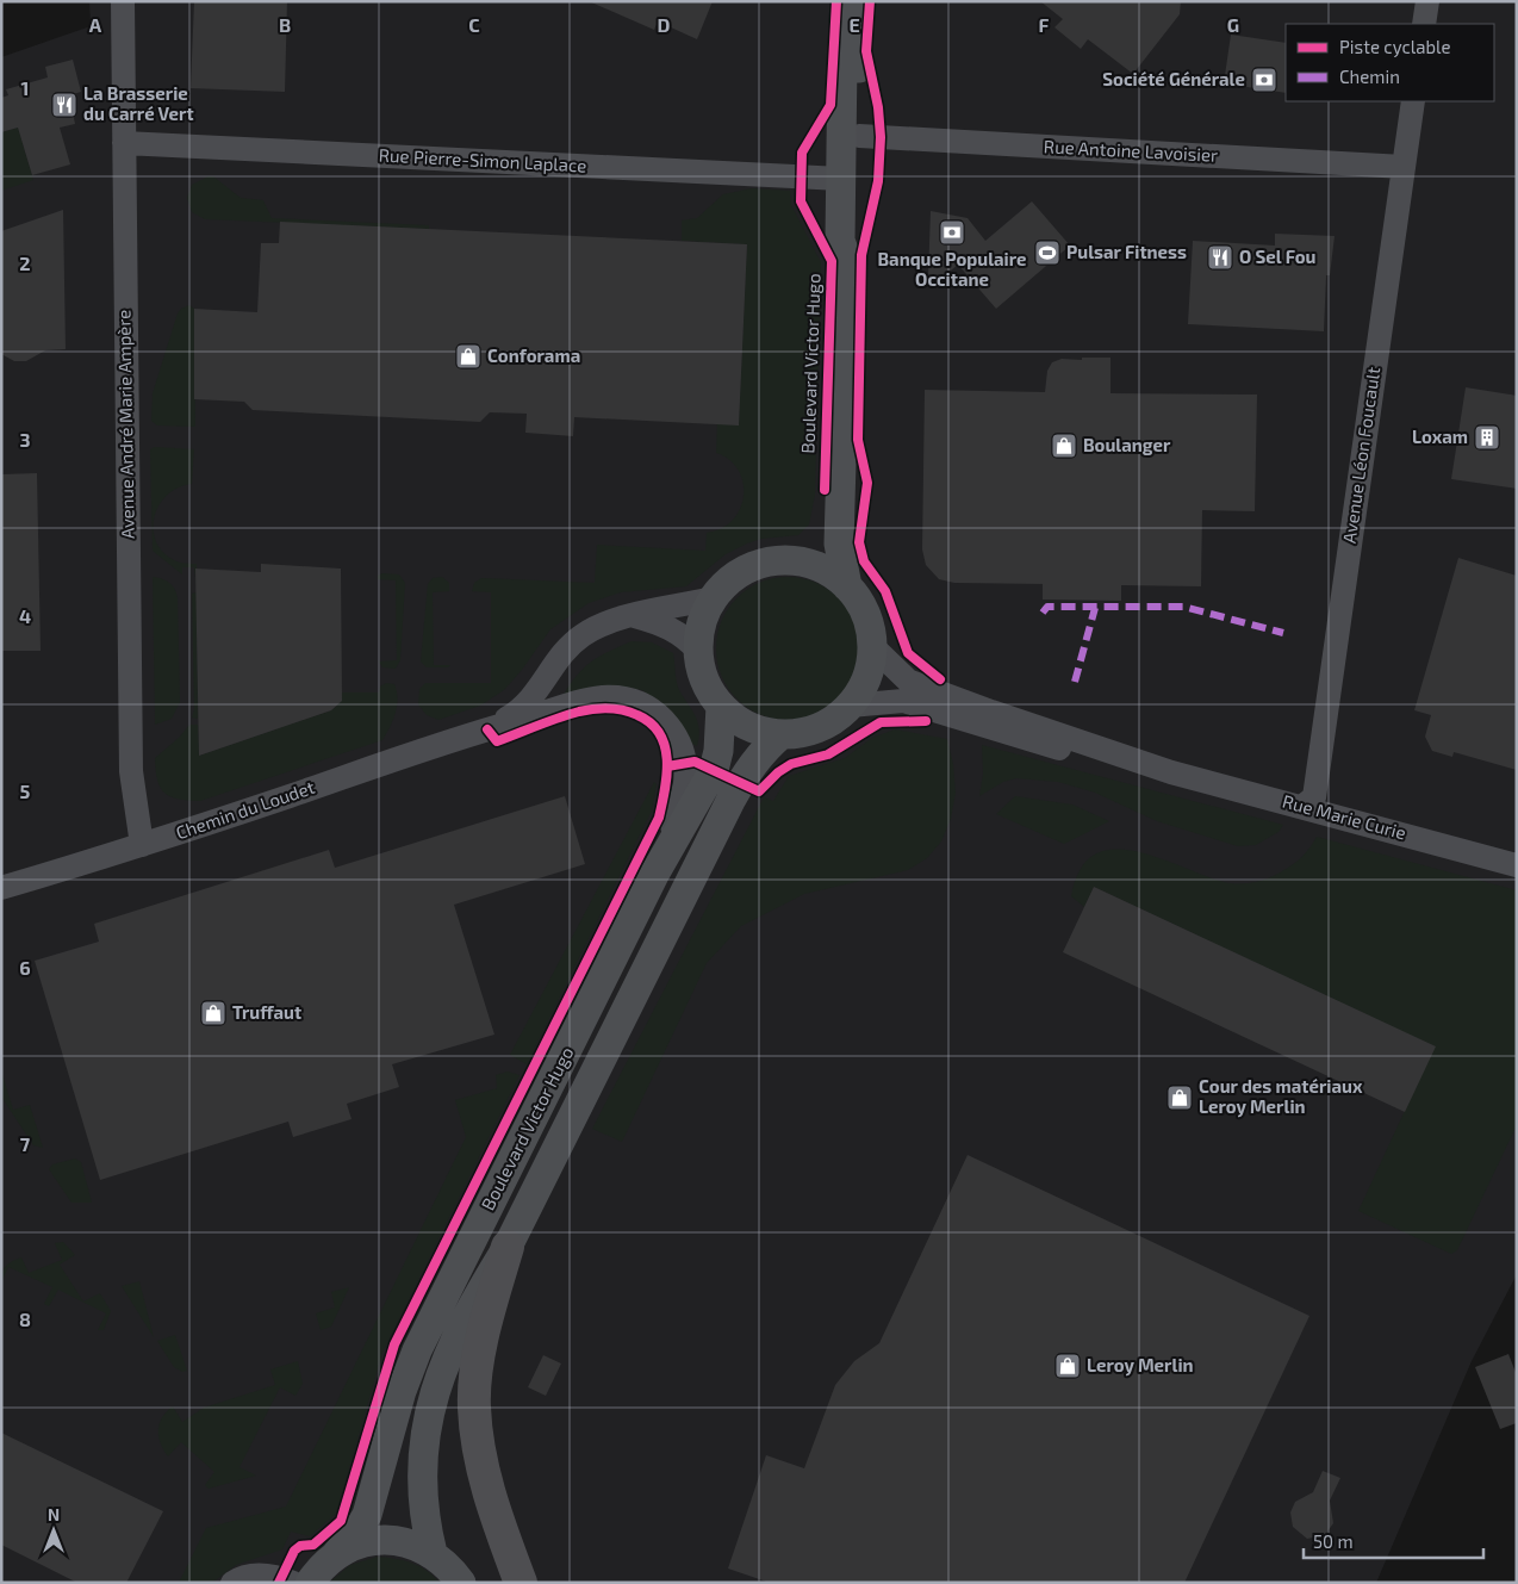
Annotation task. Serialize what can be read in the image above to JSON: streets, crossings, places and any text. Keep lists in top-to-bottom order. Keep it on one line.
{"streets":{"main road":["Boulevard Victor Hugo"],"street":["Rue Antoine Lavoisier","Rue Pierre-Simon Laplace","Avenue André Marie Ampère","Avenue Léon Foucault","Chemin du Loudet","Rue Marie Curie"]},"crossings":[["Rue Antoine Lavoisier","Boulevard Victor Hugo"],["Rue Antoine Lavoisier","Avenue Léon Foucault"],["Rue Pierre-Simon Laplace","Boulevard Victor Hugo"],["Rue Pierre-Simon Laplace","Avenue André Marie Ampère"],["Boulevard Victor Hugo","Chemin du Loudet"],["Boulevard Victor Hugo","Rue Marie Curie"],["Avenue André Marie Ampère","Chemin du Loudet"],["Avenue Léon Foucault","Rue Marie Curie"],["Chemin du Loudet","Rue Marie Curie"]],"places":{"bank":["Société Générale","Banque Populaire Occitane"],"restaurant":["La Brasserie du Carré Vert","O Sel Fou"],"sports":["Pulsar Fitness"],"shop":["Conforama","Boulanger","Truffaut","Cour des matériaux Leroy Merlin","Leroy Merlin"],"building":["Loxam"]},"legend":["Piste cyclable","Chemin"],"scale_bar":"50 m","north":"top","grid":{"columns":["A","B","C","D","E","F","G"],"rows":["1","2","3","4","5","6","7","8"]}}
